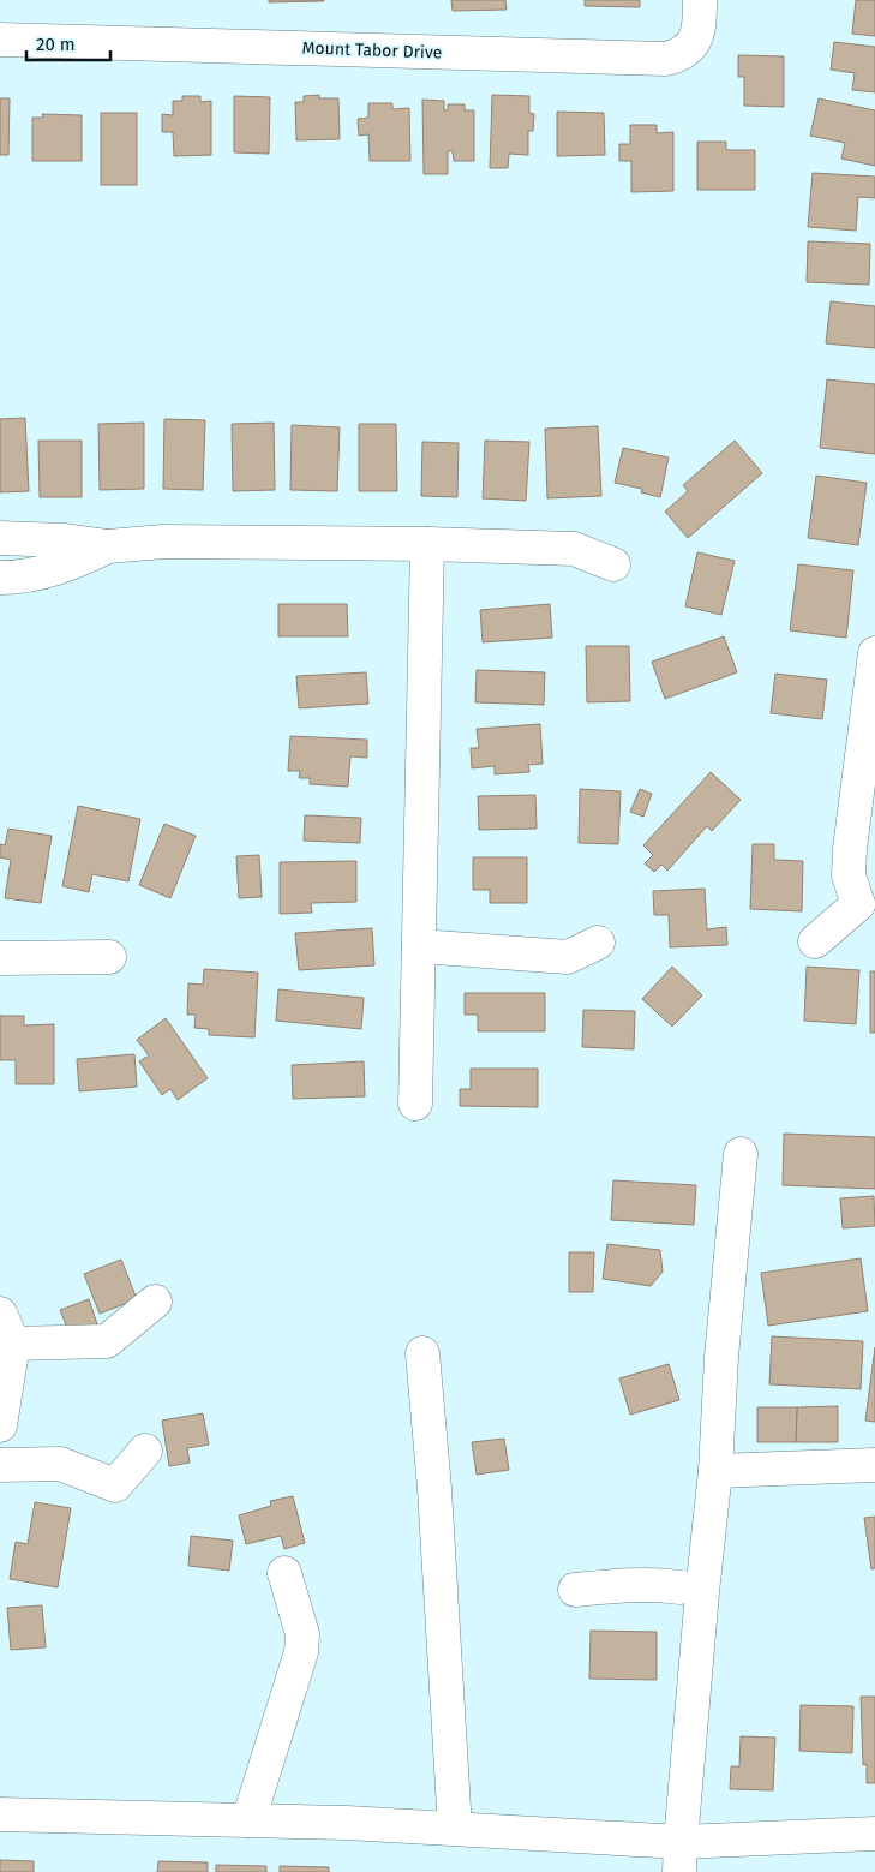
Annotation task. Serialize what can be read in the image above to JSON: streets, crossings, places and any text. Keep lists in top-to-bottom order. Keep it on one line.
{"streets":{"street":["Mount Tabor Drive"]},"scale_bar":"20 m"}
